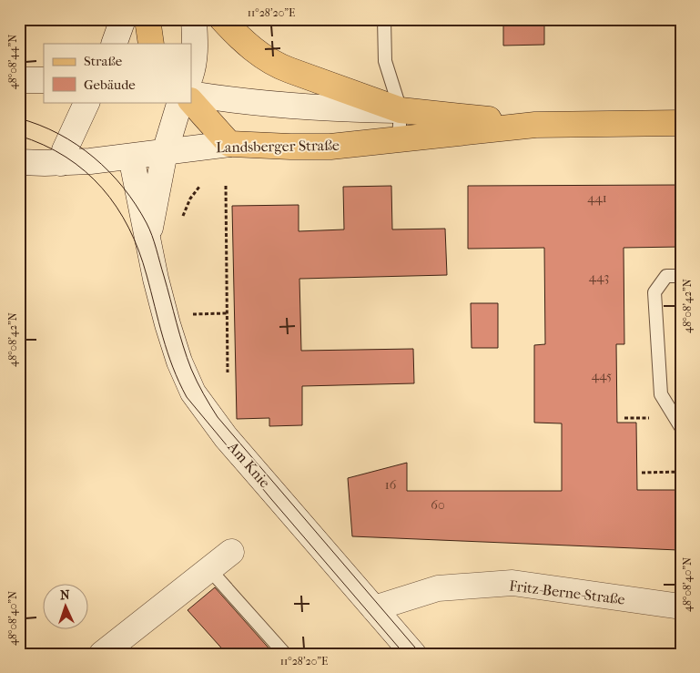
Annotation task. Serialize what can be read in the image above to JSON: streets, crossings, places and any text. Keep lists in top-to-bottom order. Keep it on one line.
{"streets":{"main road":["Landsberger Straße","Am Knie","Fritz-Berne-Straße"]},"crossings":[["Landsberger Straße","Am Knie"],["Am Knie","Fritz-Berne-Straße"]],"house_numbers":["441","443","445","16","60"],"legend":["Straße","Gebäude"],"north":"top","coordinates":["11°28'20\"E","48°08'44\"N","48°08'42\"N","48°08'40\"N"]}
